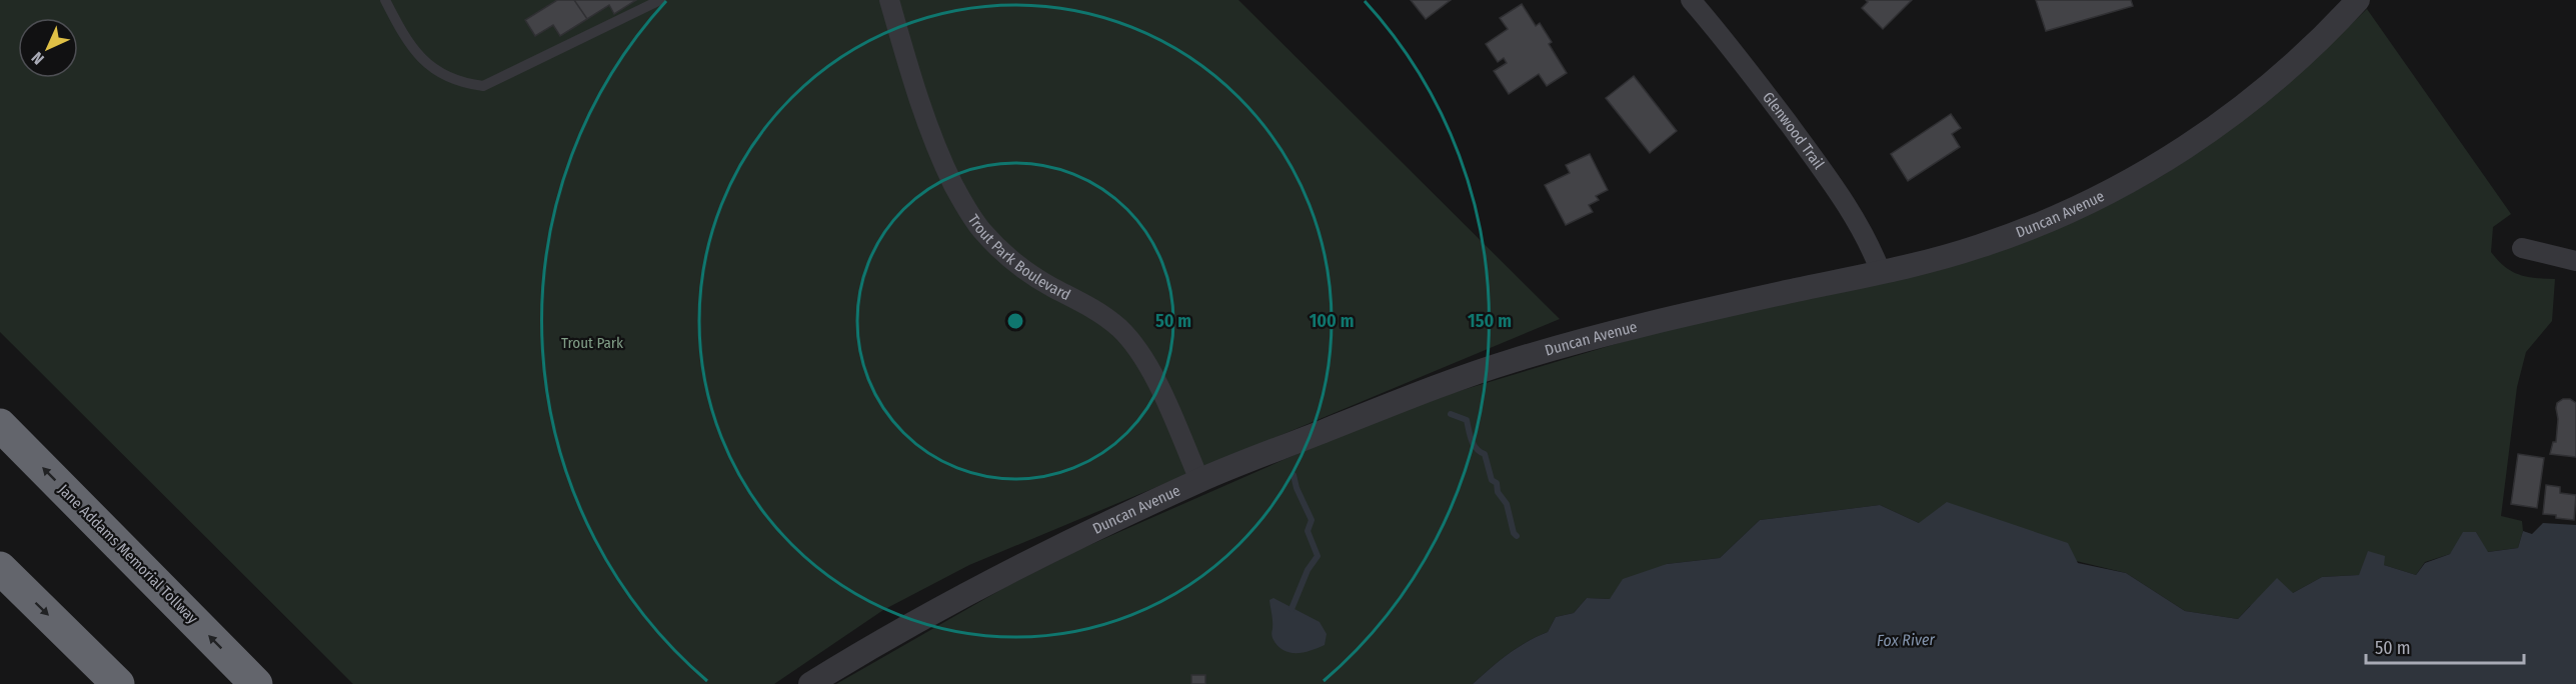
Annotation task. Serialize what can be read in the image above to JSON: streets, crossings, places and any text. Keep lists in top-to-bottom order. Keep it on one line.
{"streets":{"highway":["Jane Addams Memorial Tollway"],"street":["Glenwood Trail","Duncan Avenue","Trout Park Boulevard"]},"crossings":[["Glenwood Trail","Duncan Avenue"],["Duncan Avenue","Trout Park Boulevard"]],"water":["Fox River"],"parks":["Trout Park"],"scale_bar":"50 m","north":"bottom left","rings":["50 m","100 m","150 m"]}
